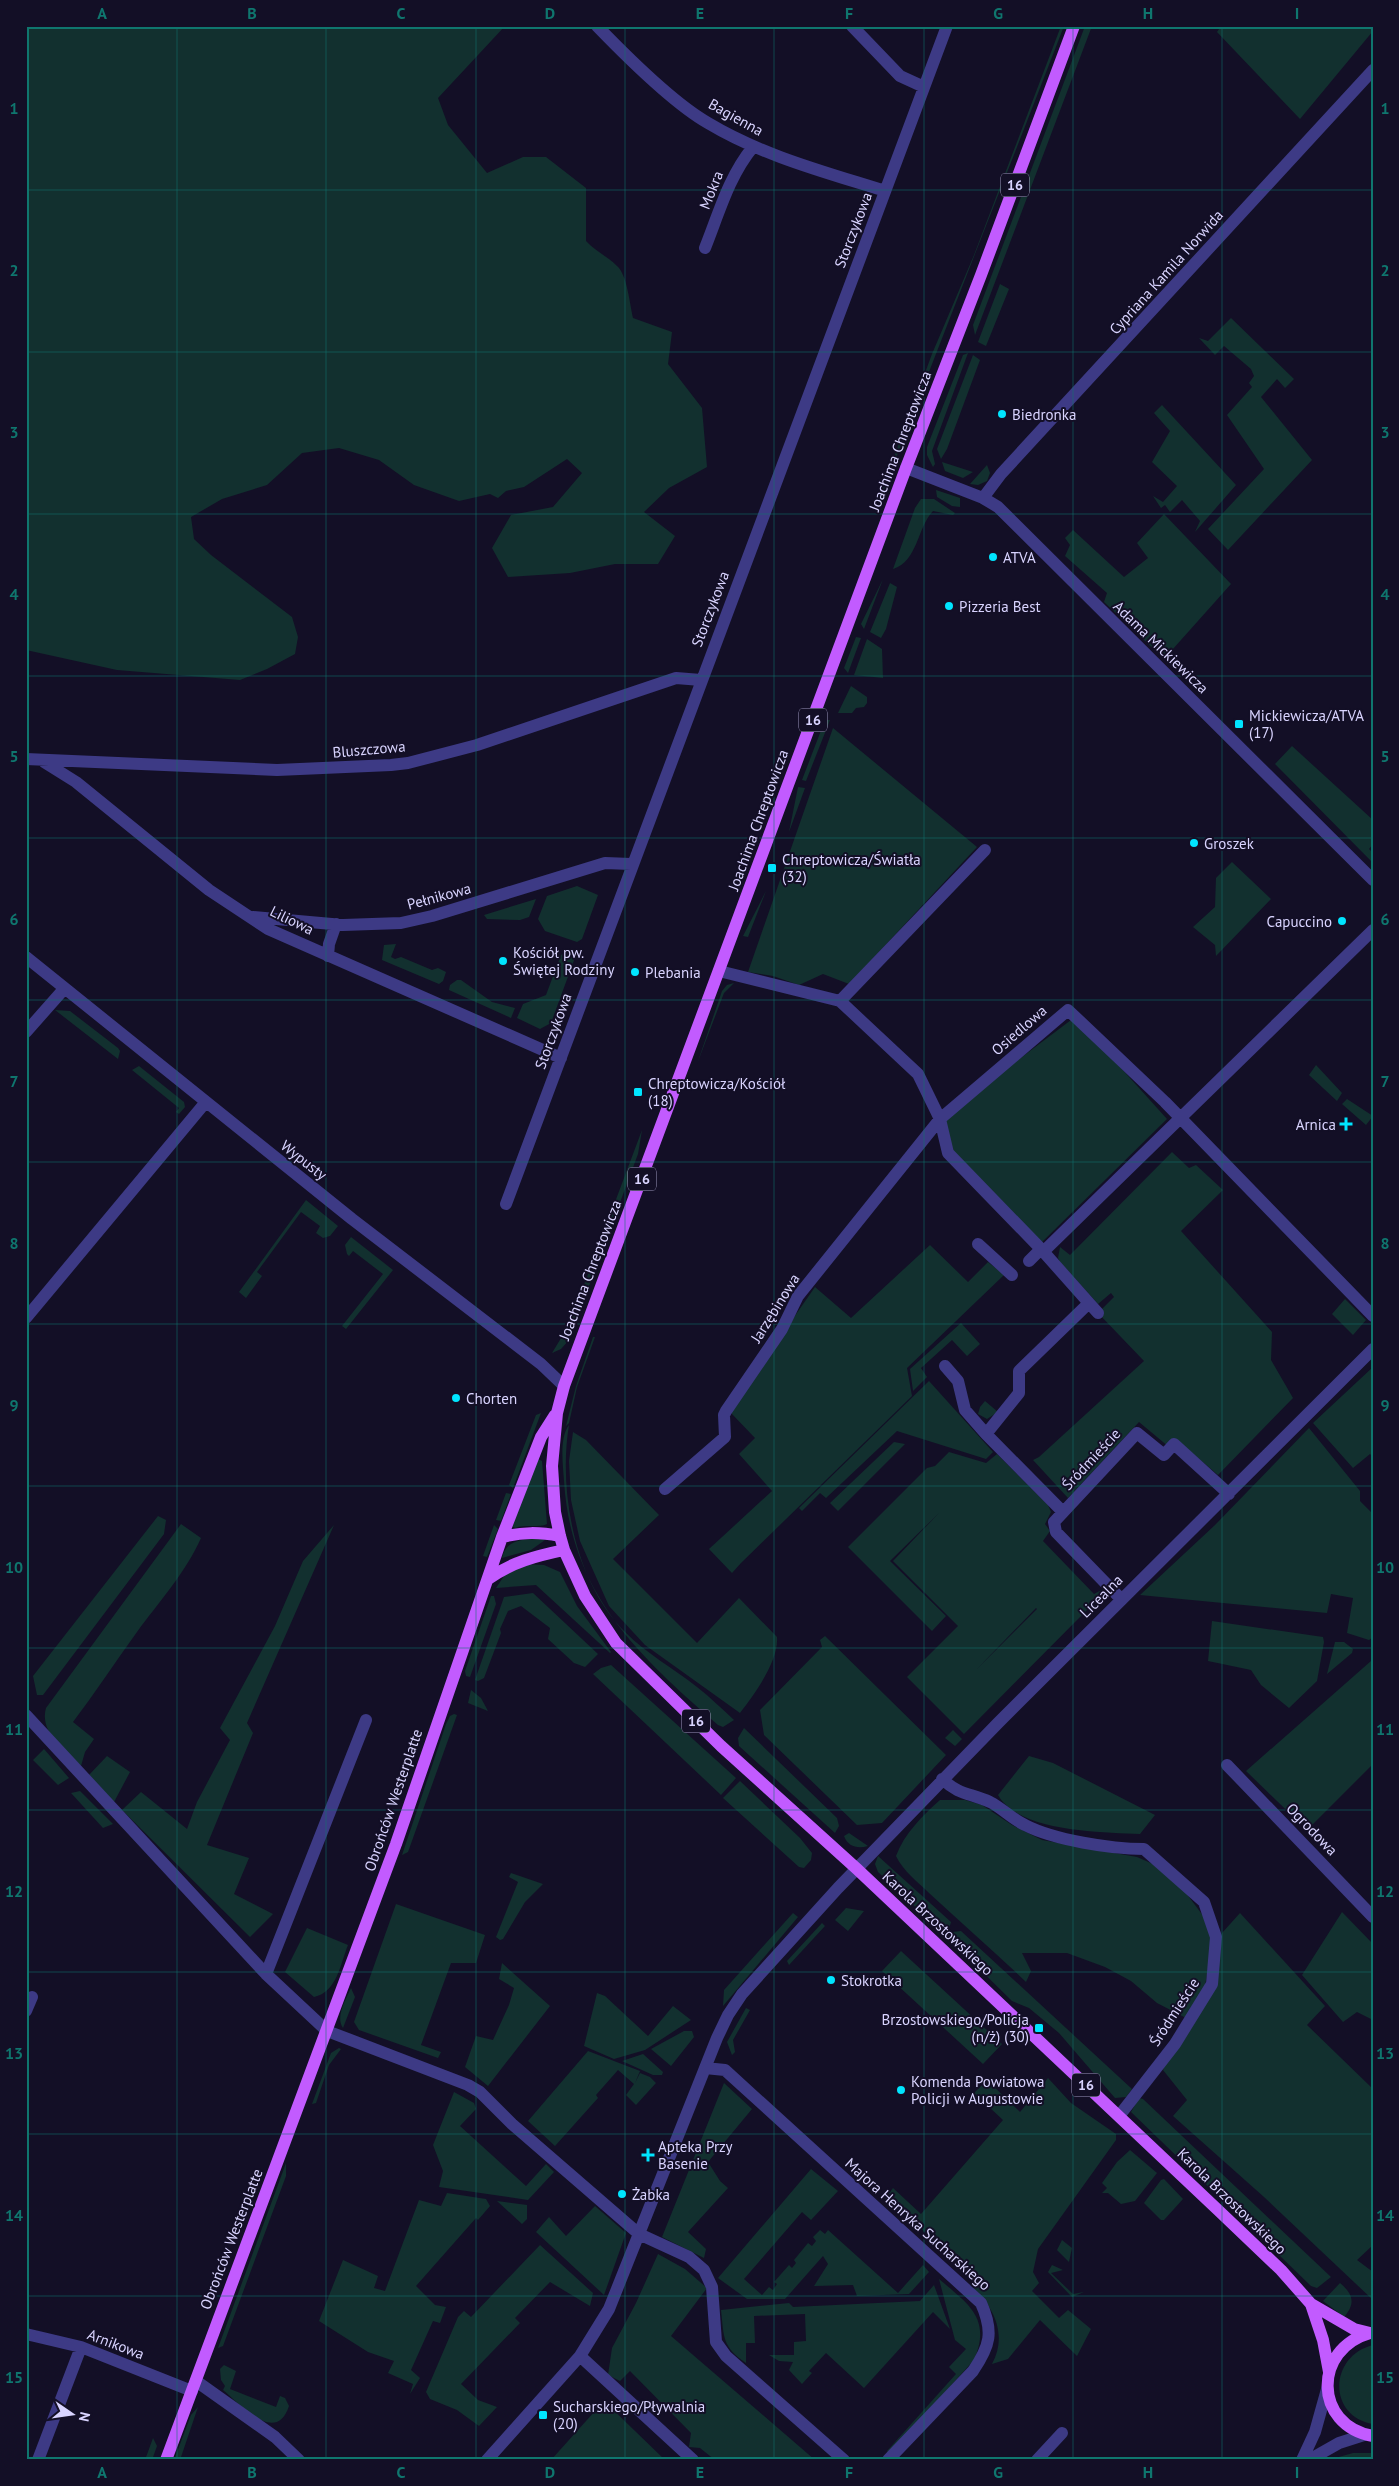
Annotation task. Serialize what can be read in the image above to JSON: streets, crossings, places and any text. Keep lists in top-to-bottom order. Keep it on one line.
{"streets":{"main road":["16","Joachima Chreptowicza","Obrońców Westerplatte","Karola Brzostowskiego"],"street":["Bagienna","Mokra","Storczykowa","Cypriana Kamila Norwida","Adama Mickiewicza","Bluszczowa","Pełnikowa","Liliowa","Osiedlowa","Wypusty","Jarzębinowa","Śródmieście","Licealna","Ogrodowa","Majora Henryka Sucharskiego","Arnikowa"]},"crossings":[["Bagienna","Mokra"],["Bagienna","Storczykowa"],["Storczykowa","Bluszczowa"],["Storczykowa","Pełnikowa"],["Storczykowa","Liliowa"],["Cypriana Kamila Norwida","Adama Mickiewicza"],["Joachima Chreptowicza","Adama Mickiewicza"],["Joachima Chreptowicza","Wypusty"],["Joachima Chreptowicza","Obrońców Westerplatte"],["Joachima Chreptowicza","Karola Brzostowskiego"],["Bluszczowa","Liliowa"],["Pełnikowa","Liliowa"],["Osiedlowa","Jarzębinowa"],["Śródmieście","Licealna"],["Śródmieście","Karola Brzostowskiego"],["Licealna","Karola Brzostowskiego"],["Obrońców Westerplatte","Arnikowa"]],"places":{"other":["Biedronka","ATVA","Pizzeria Best","Groszek","Capuccino","Kościół pw. Świętej Rodziny","Plebania","Chorten","Stokrotka","Komenda Powiatowa Policji w Augustowie","Żabka"],"transit":["Mickiewicza/ATVA (17)","Chreptowicza/Światła (32)","Chreptowicza/Kościół (18)","Brzostowskiego/Policja (n/ż) (30)","Sucharskiego/Pływalnia (20)"],"health":["Arnica","Apteka Przy Basenie"]},"north":"right","grid":{"columns":["A","B","C","D","E","F","G","H","I"],"rows":["1","2","3","4","5","6","7","8","9","10","11","12","13","14","15"]}}
